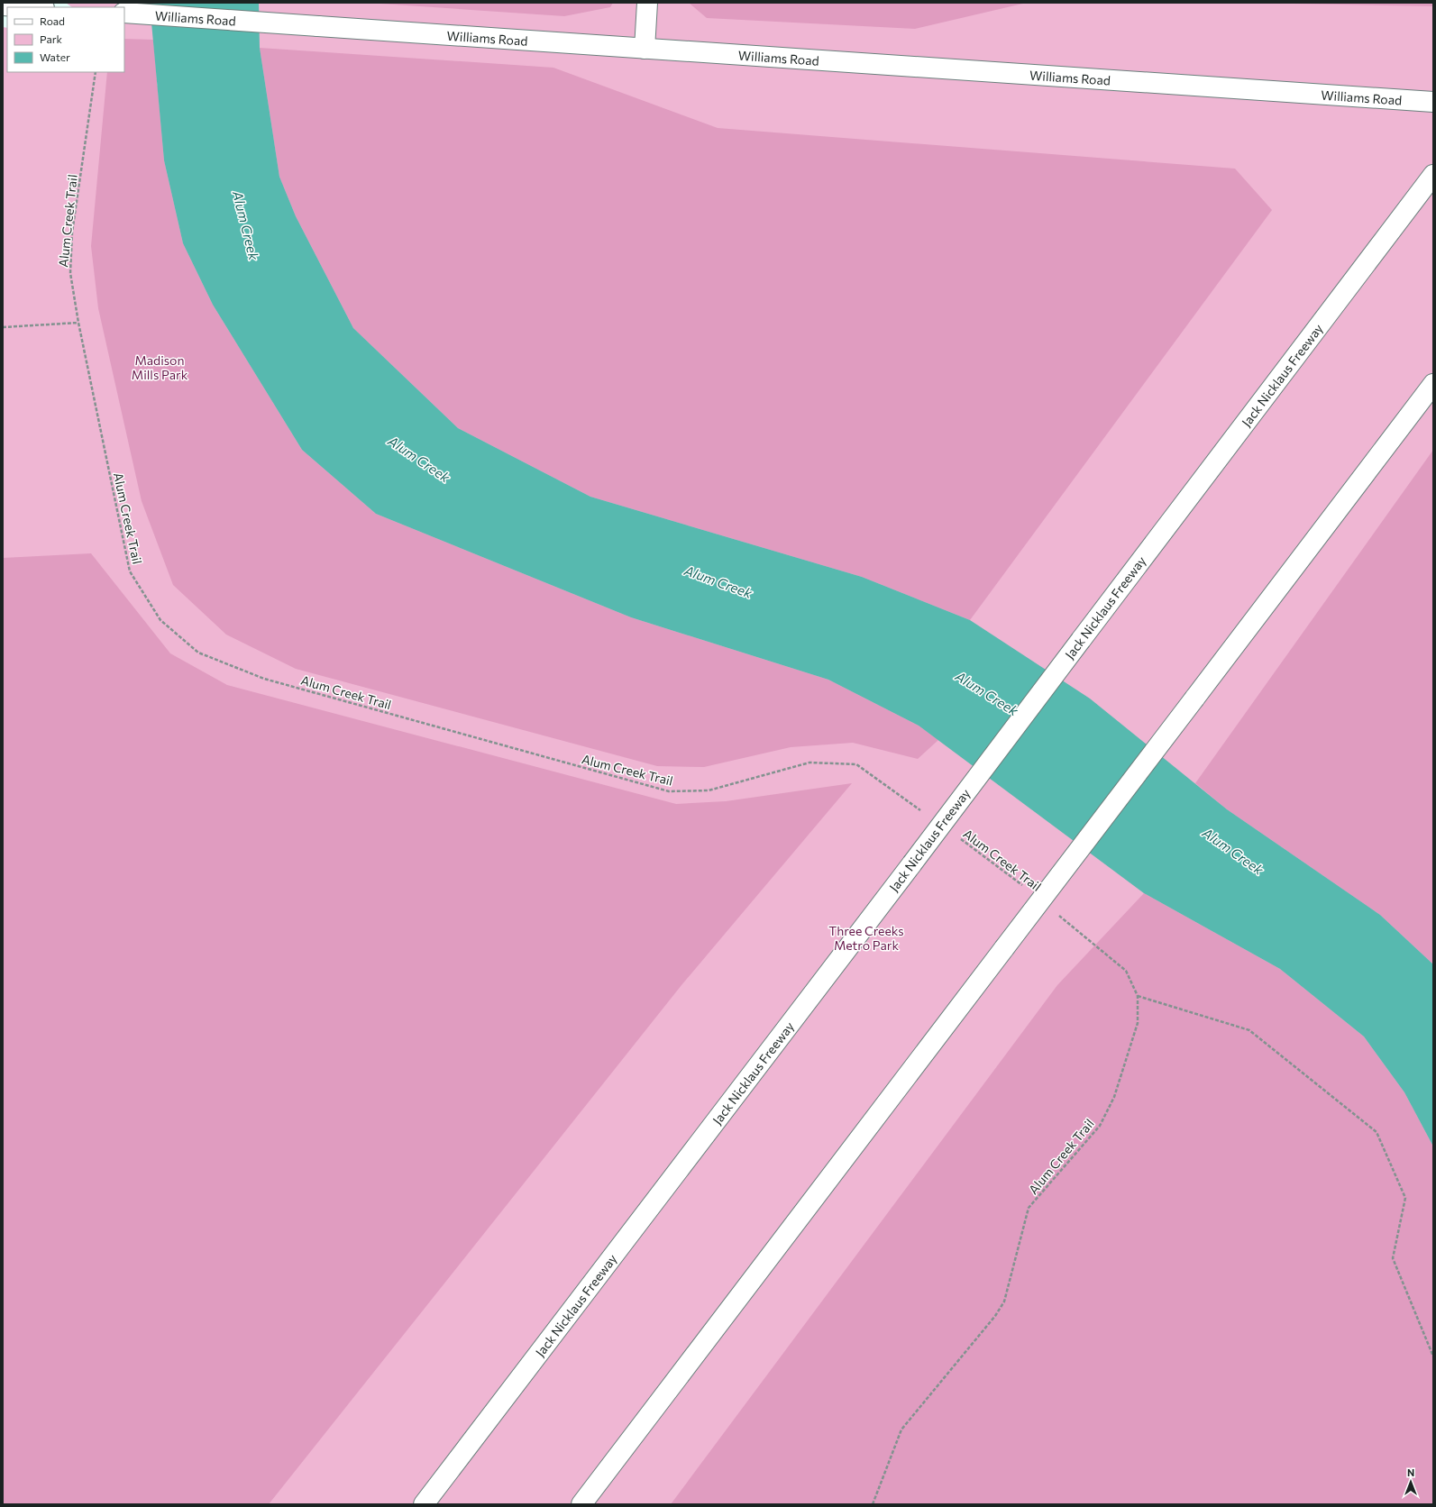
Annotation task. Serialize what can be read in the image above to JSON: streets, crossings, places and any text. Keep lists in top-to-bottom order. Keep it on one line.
{"streets":{"main road":["Williams Road","Jack Nicklaus Freeway"],"path":["Alum Creek Trail"]},"water":["Alum Creek"],"parks":["Madison Mills Park","Three Creeks Metro Park"],"legend":["Road","Park","Water"],"north":"top"}
